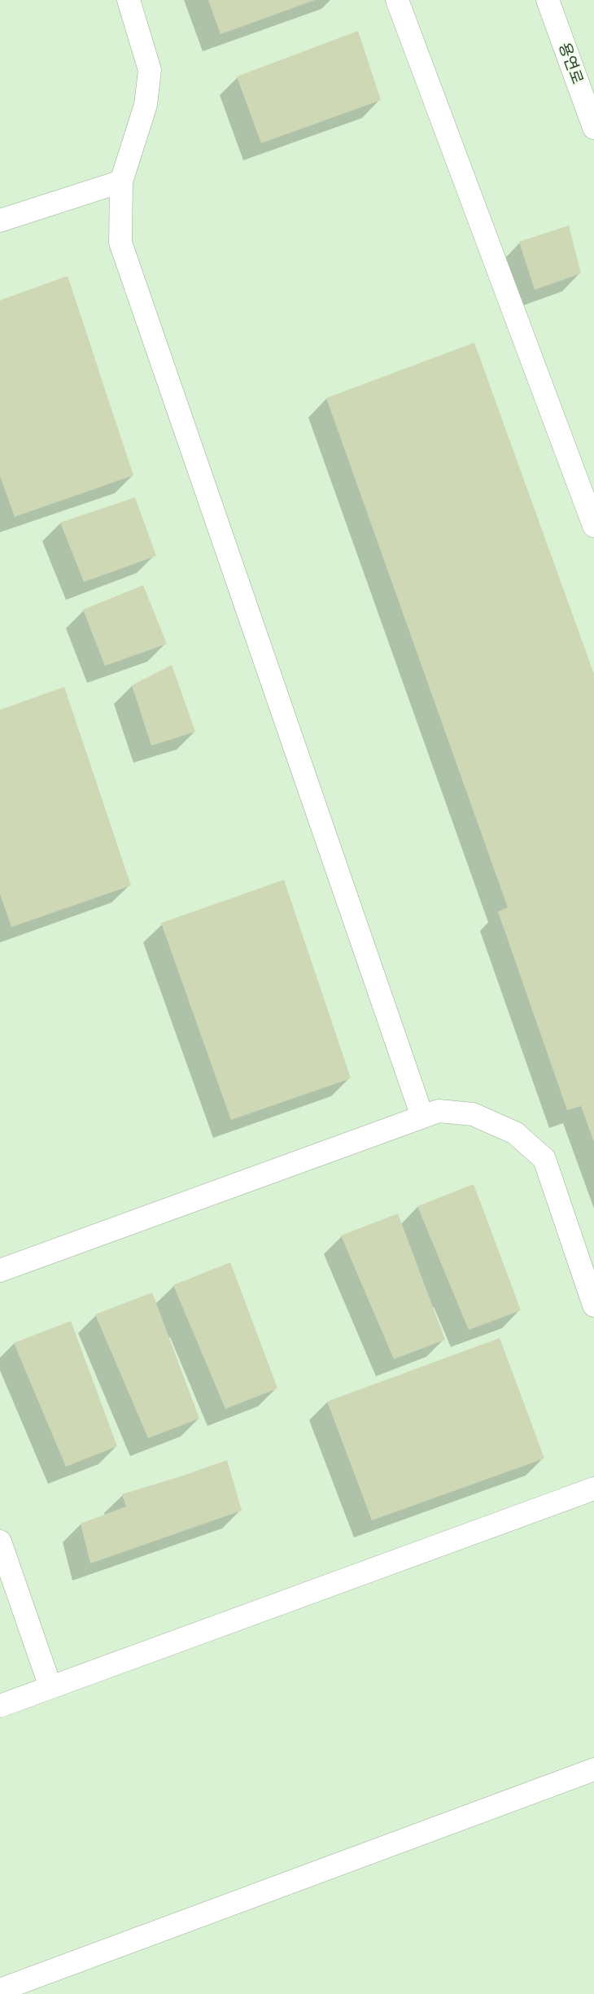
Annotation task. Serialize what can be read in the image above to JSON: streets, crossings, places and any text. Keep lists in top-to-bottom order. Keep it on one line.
{"streets":{"lane":["용연로"]}}
